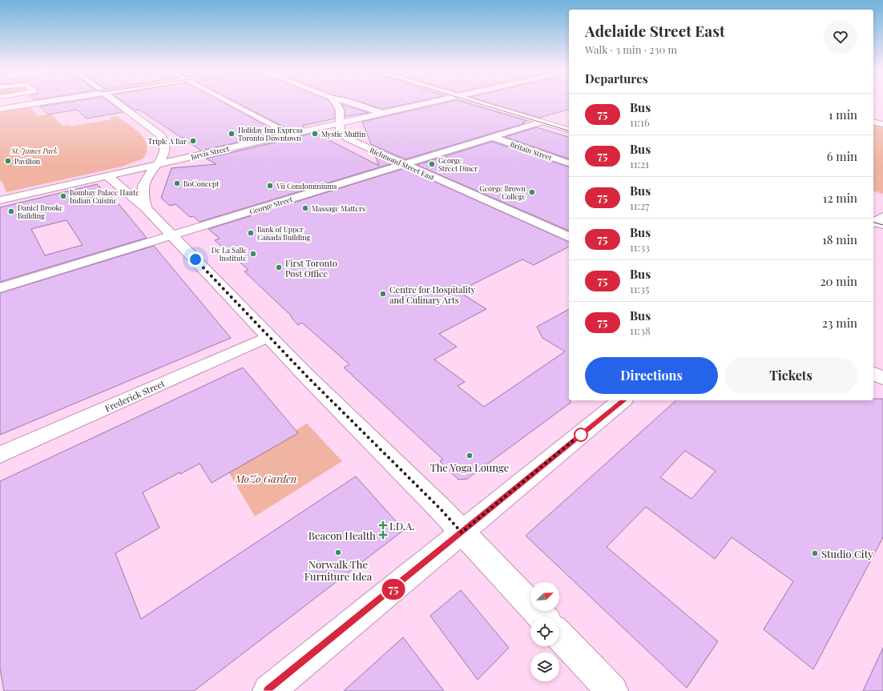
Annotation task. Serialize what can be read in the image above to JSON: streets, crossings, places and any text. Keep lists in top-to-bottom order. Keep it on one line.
{"streets":{"main road":["Jarvis Street","Richmond Street East"],"street":["Britain Street","George Street","Frederick Street"]},"crossings":[["Britain Street","George Street"],["Jarvis Street","Richmond Street East"],["Richmond Street East","George Street"]],"parks":["St. James Park","MoZo Garden"],"places":{"other":["Holiday Inn Express Toronto Downtown","Mystic Muffin","Triple A Bar","Pavilion","George Street Diner","BoConcept","Vü Condominiums","George Brown College","Bombay Palace Haute Indian Cuisine","Massage Matters","Daniel Brooke Building","Bank of Upper Canada Building","De La Salle Institute","First Toronto Post Office","Centre for Hospitality and Culinary Arts","The Yoga Lounge","Norwalk The Furniture Idea","Studio City"],"health":["I.D.A.","Beacon Health"]},"lines":["bus line 75"],"north":"top right","page":{"on_map":"75","heading":[["Adelaide Street East","Walk · 3 min · 230 m"],"Departures"],"list":[{"mark":"75","name":"Bus","note":"11:16","value":"1 min"},{"mark":"75","name":"Bus","note":"11:21","value":"6 min"},{"mark":"75","name":"Bus","note":"11:27","value":"12 min"},{"mark":"75","name":"Bus","note":"11:33","value":"18 min"},{"mark":"75","name":"Bus","note":"11:35","value":"20 min"},{"mark":"75","name":"Bus","note":"11:38","value":"23 min"}],"buttons":["Directions","Tickets"]}}
